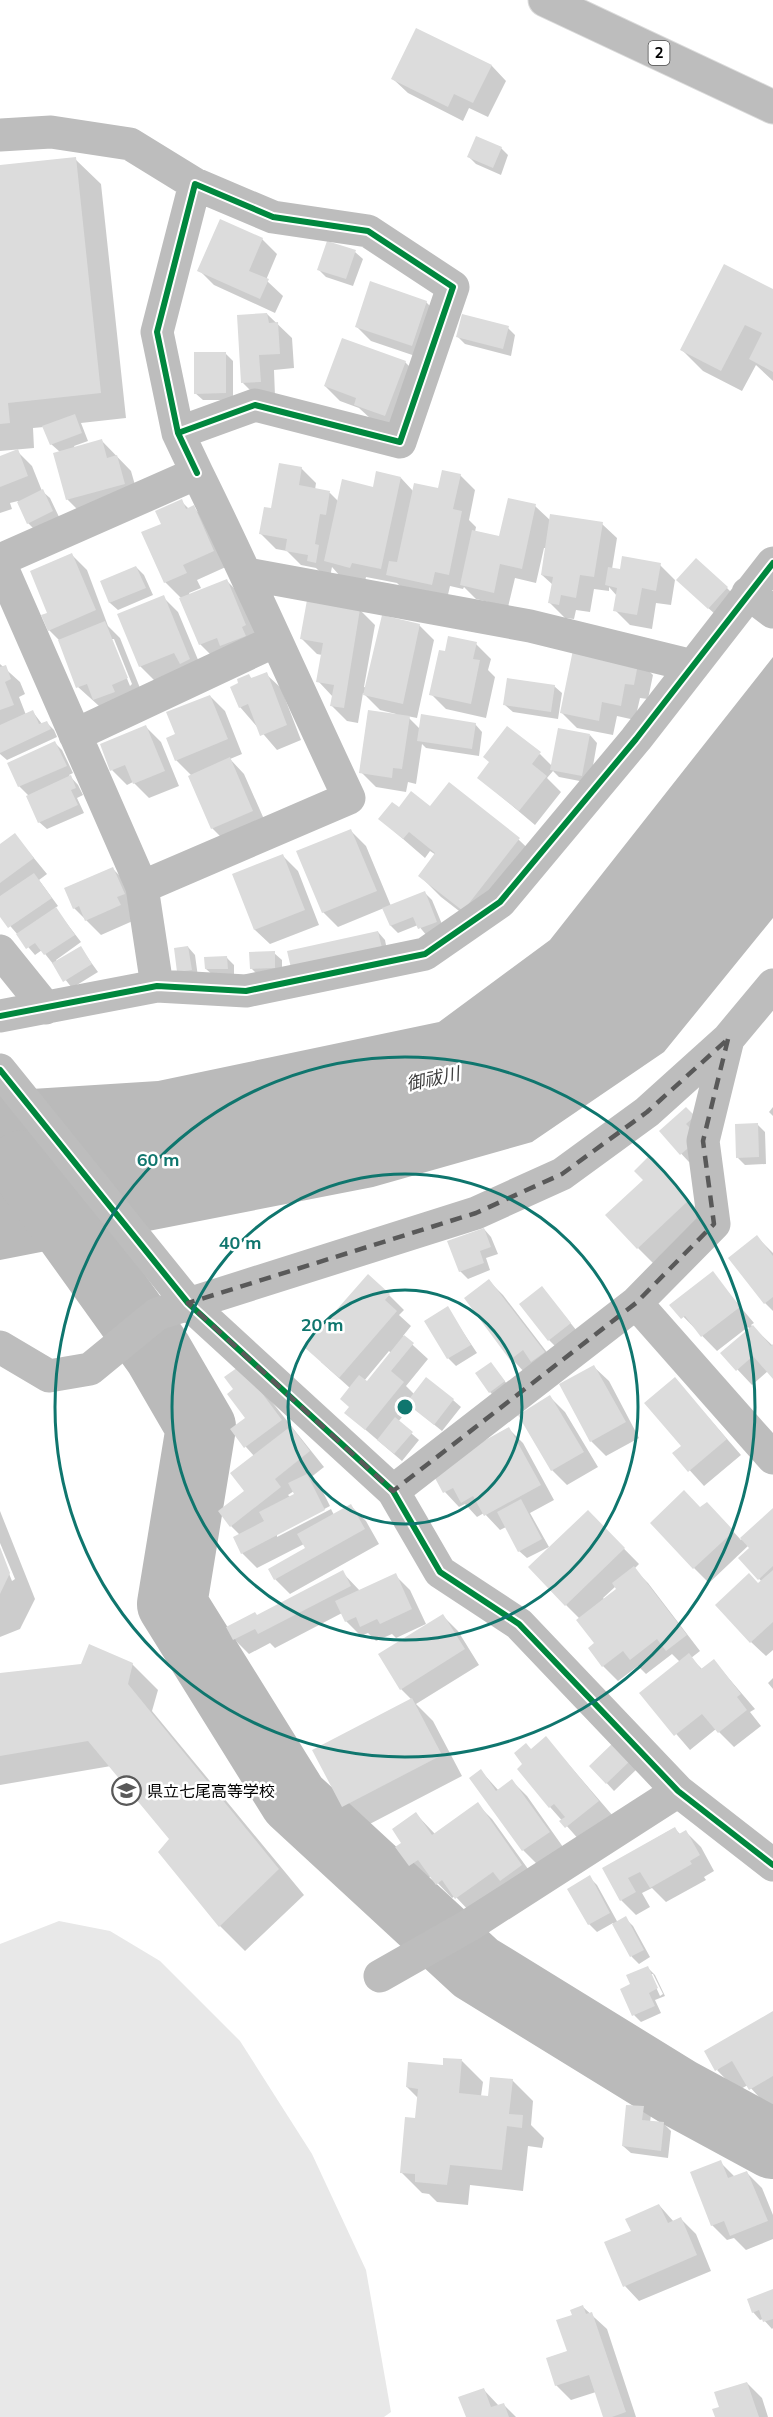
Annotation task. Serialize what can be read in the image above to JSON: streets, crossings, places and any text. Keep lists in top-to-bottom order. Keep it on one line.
{"streets":{"street":["2"]},"water":["御祓川"],"places":{"school or university":["県立七尾高等学校"]},"rings":["60 m","40 m","20 m"]}
